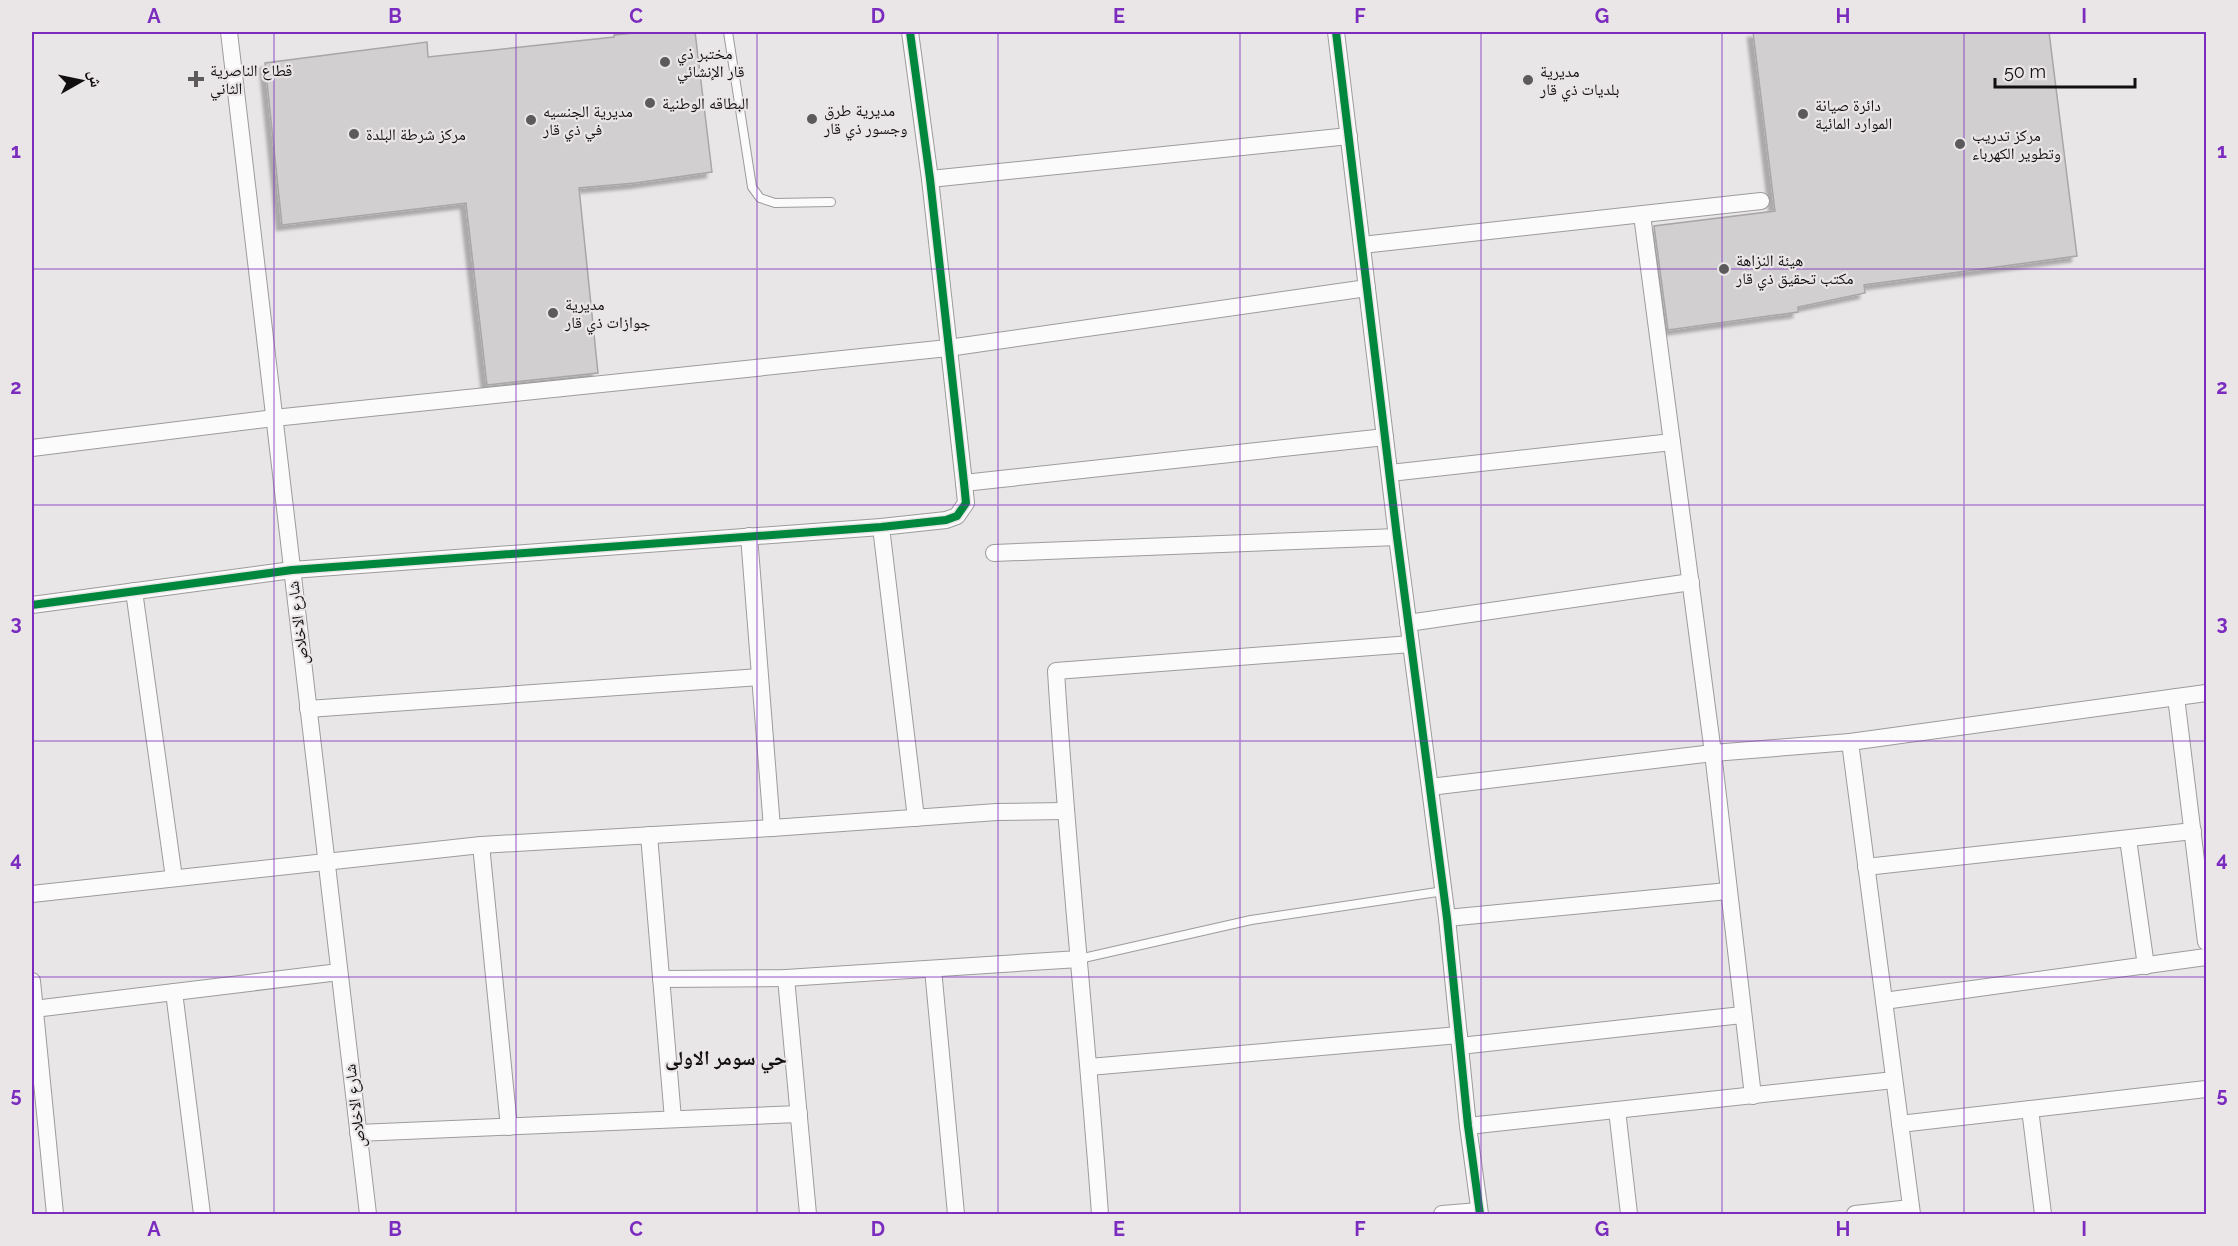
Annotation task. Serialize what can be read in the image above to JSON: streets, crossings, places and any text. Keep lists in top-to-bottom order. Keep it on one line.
{"streets":{"street":["شارع الاخلاص"]},"districts":["حي سومر الاولى"],"places":{"other":["مختبر ذي قار الإنشائي","مديرية بلديات ذي قار","البطاقه الوطنية","دائرة صيانة الموارد المائية","مديرية طرق وجسور ذي قار","مديرية الجنسيه في ذي قار","مركز شرطة البلدة","مركز تدريب وتطوير الكهرباء","هيئة النزاهة مكتب تحقيق ذي قار","مديرية جوازات ذي قار"],"health":["قطاع الناصرية الثاني"]},"scale_bar":"50 m","north":"right","grid":{"columns":["A","B","C","D","E","F","G","H","I"],"rows":["1","2","3","4","5"]}}
